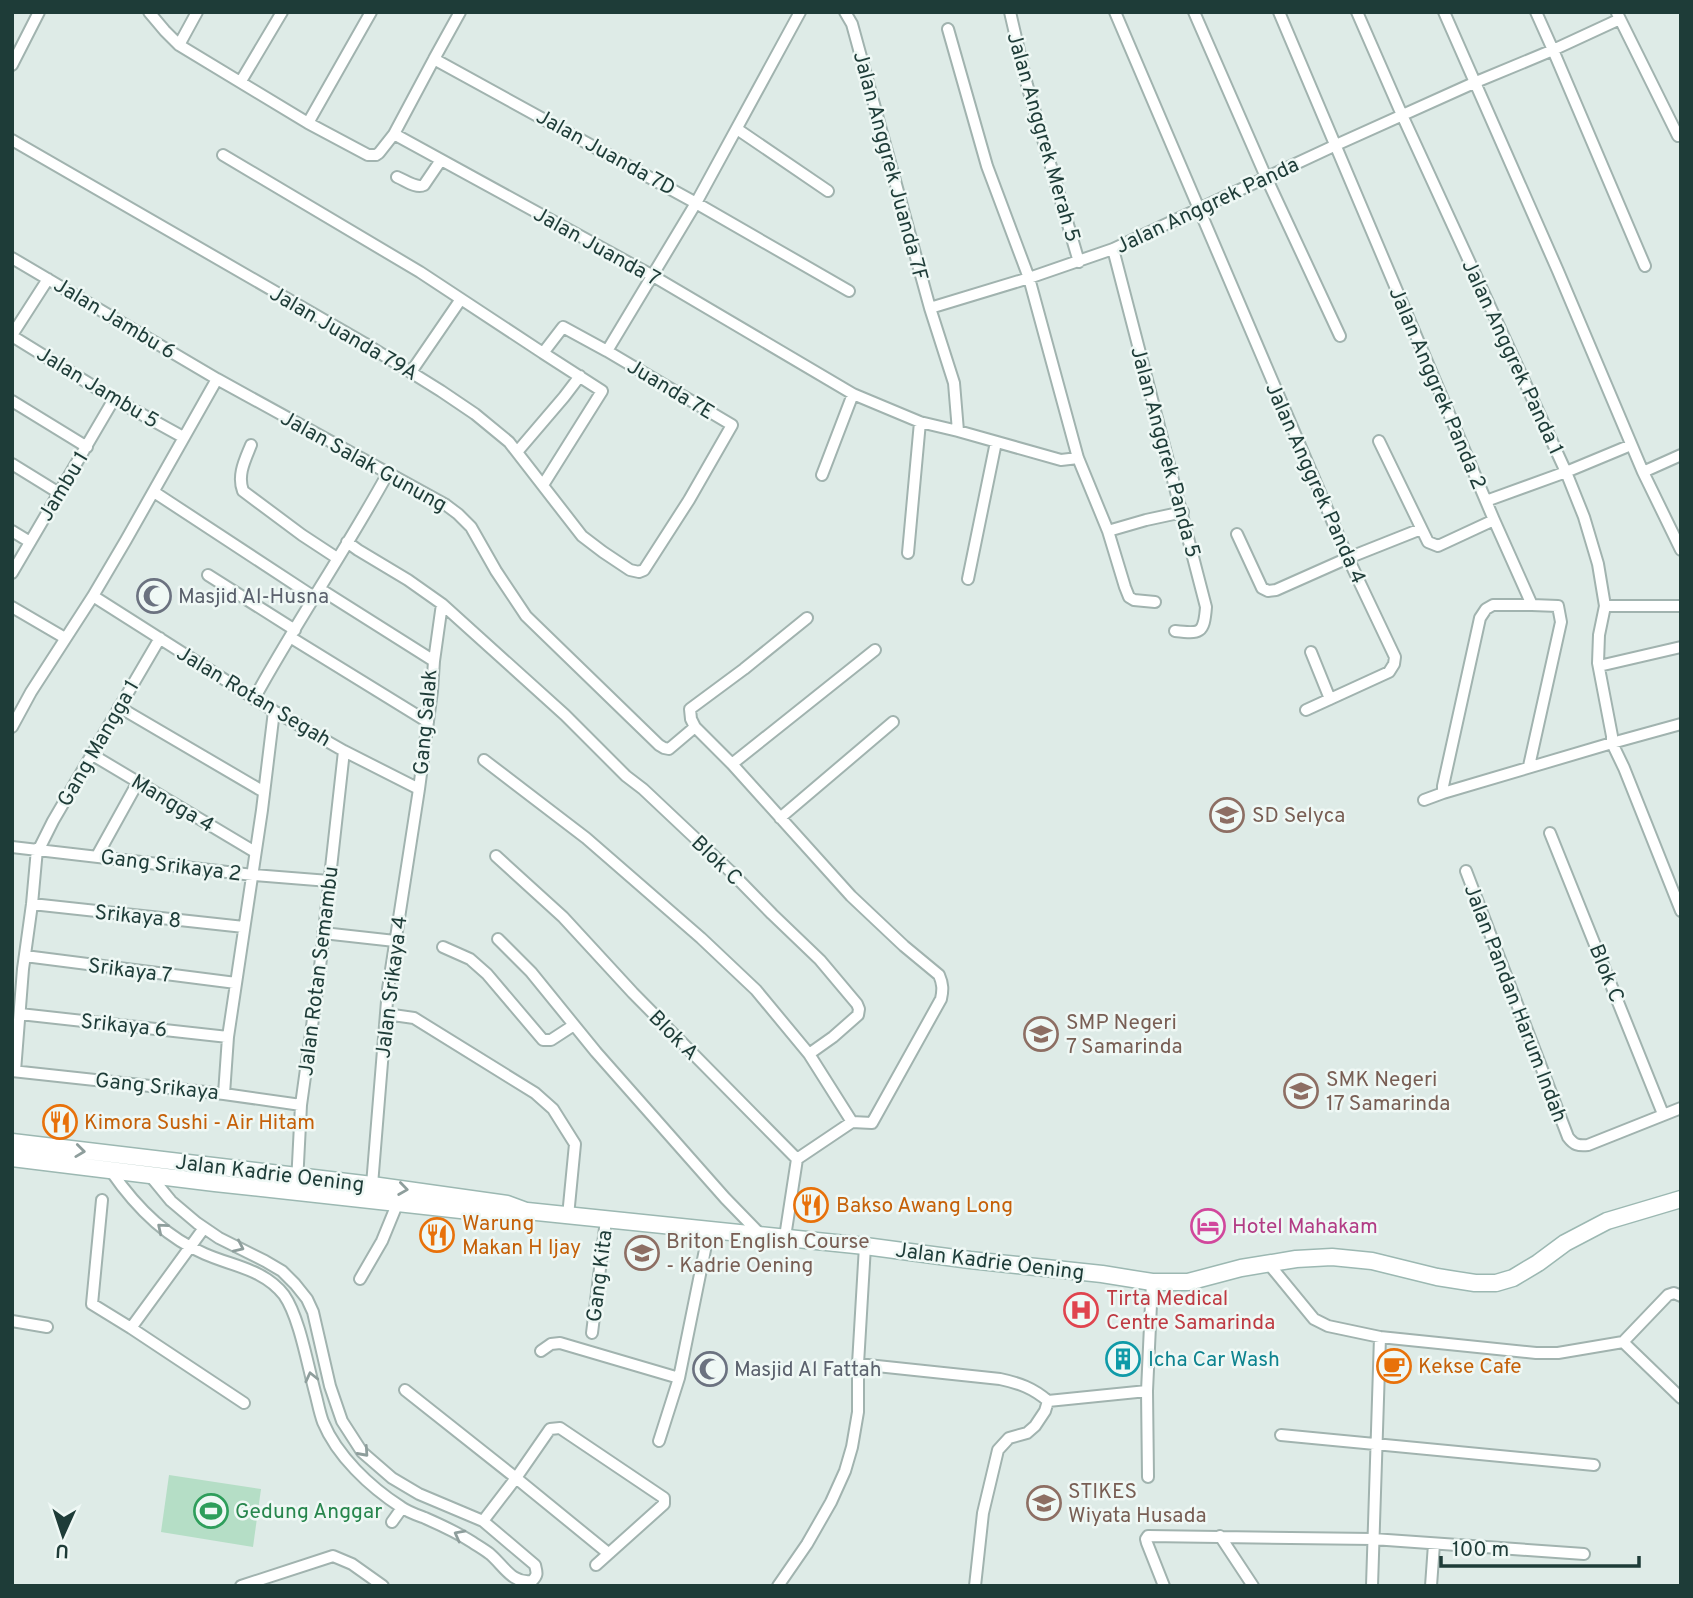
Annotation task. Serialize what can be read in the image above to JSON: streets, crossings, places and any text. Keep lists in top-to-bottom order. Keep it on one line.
{"streets":{"main road":["Jalan Kadrie Oening"],"street":["Jalan Anggrek Merah 5","Jalan Juanda 7D","Jalan Anggrek Juanda 7F","Jalan Anggrek Panda","Jalan Juanda 7","Jalan Jambu 6","Jalan Juanda 79A","Jalan Anggrek Panda 1","Jalan Jambu 5","Jalan Anggrek Panda 2","Juanda 7E","Jalan Anggrek Panda 5","Jalan Salak Gunung","Jalan Anggrek Panda 4","Jambu 1","Jalan Rotan Segah","Gang Salak","Gang Mangga 1","Mangga 4","Blok C","Gang Srikaya 2","Srikaya 8","Srikaya 7","Jalan Rotan Semambu","Jalan Srikaya 4","Jalan Pandan Harum Indah","Srikaya 6","Blok A","Gang Srikaya","Gang Kita"]},"crossings":[["Jalan Anggrek Merah 5","Jalan Anggrek Panda"],["Jalan Anggrek Juanda 7F","Jalan Anggrek Panda"],["Jalan Anggrek Juanda 7F","Jalan Juanda 7"],["Jalan Anggrek Panda","Jalan Anggrek Panda 1"],["Jalan Anggrek Panda","Jalan Anggrek Panda 2"],["Jalan Anggrek Panda","Jalan Anggrek Panda 5"],["Jalan Anggrek Panda","Jalan Anggrek Panda 4"],["Jalan Jambu 6","Jalan Salak Gunung"],["Jalan Juanda 79A","Juanda 7E"],["Jalan Jambu 5","Jambu 1"],["Jalan Rotan Segah","Gang Salak"],["Jalan Rotan Segah","Gang Mangga 1"],["Jalan Rotan Segah","Jalan Rotan Semambu"],["Jalan Rotan Segah","Jalan Srikaya 4"],["Gang Salak","Jalan Srikaya 4"],["Gang Mangga 1","Mangga 4"],["Gang Mangga 1","Gang Srikaya 2"],["Blok C","Jalan Pandan Harum Indah"],["Gang Srikaya 2","Jalan Rotan Semambu"],["Jalan Rotan Semambu","Gang Srikaya"],["Jalan Rotan Semambu","Jalan Kadrie Oening"],["Jalan Srikaya 4","Jalan Kadrie Oening"],["Jalan Kadrie Oening","Gang Kita"]],"places":{"mosque":["Masjid Al-Husna","Masjid Al Fattah"],"school or university":["SD Selyca","SMP Negeri 7 Samarinda","SMK Negeri 17 Samarinda","Briton English Course - Kadrie Oening","STIKES Wiyata Husada"],"restaurant":["Kimora Sushi - Air Hitam","Bakso Awang Long","Warung Makan H Ijay"],"hotel":["Hotel Mahakam"],"hospital":["Tirta Medical Centre Samarinda"],"building":["Icha Car Wash"],"cafe":["Kekse Cafe"],"sports":["Gedung Anggar"]},"scale_bar":"100 m","north":"bottom"}
